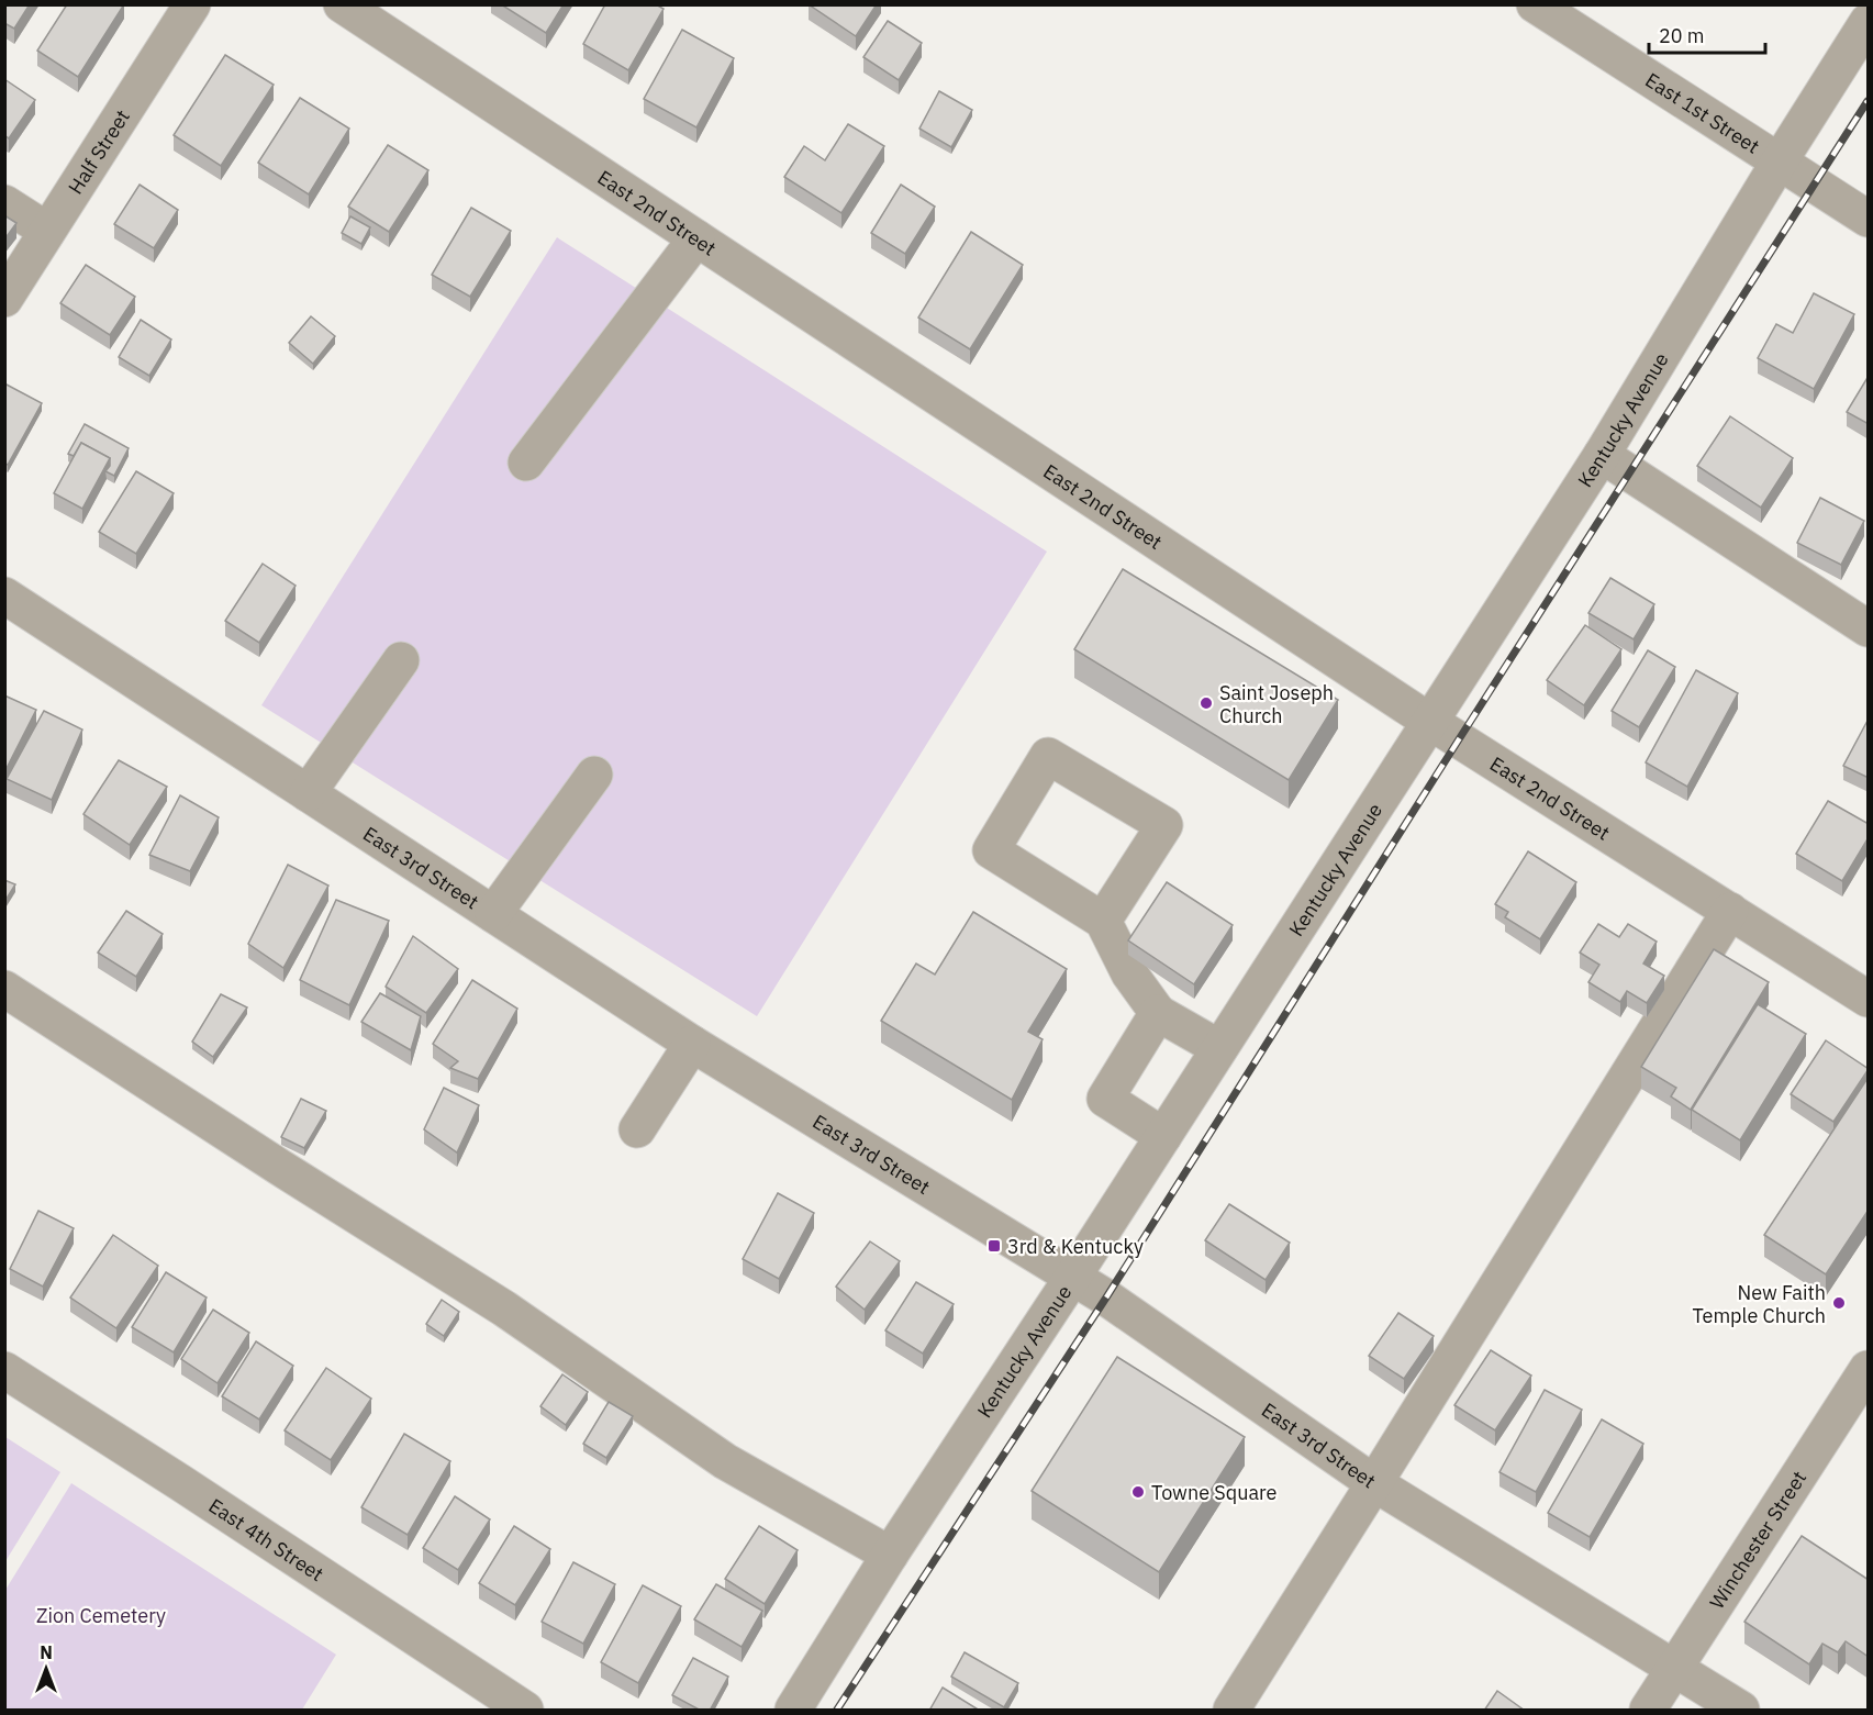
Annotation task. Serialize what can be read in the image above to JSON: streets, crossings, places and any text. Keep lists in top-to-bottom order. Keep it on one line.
{"streets":{"street":["East 1st Street","Half Street","East 2nd Street","Kentucky Avenue","East 3rd Street","East 4th Street","Winchester Street"]},"crossings":[["East 1st Street","Kentucky Avenue"],["East 2nd Street","Kentucky Avenue"],["Kentucky Avenue","East 3rd Street"],["East 3rd Street","Winchester Street"]],"parks":["Zion Cemetery"],"places":{"other":["Saint Joseph Church","New Faith Temple Church","Towne Square"],"transit":["3rd & Kentucky"]},"scale_bar":"20 m","north":"top"}
